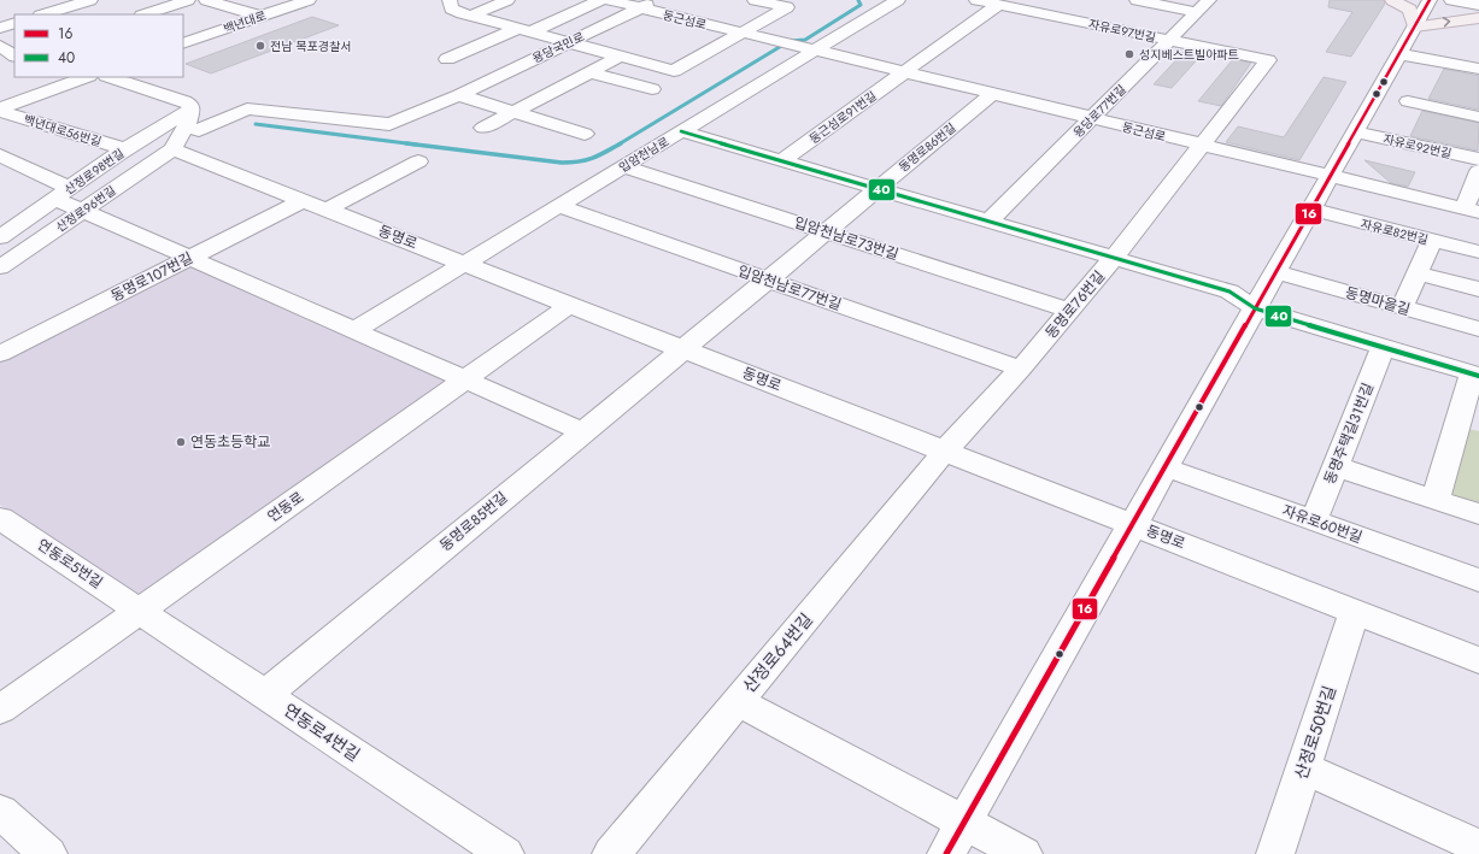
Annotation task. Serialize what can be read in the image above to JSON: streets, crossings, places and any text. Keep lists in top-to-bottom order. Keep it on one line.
{"streets":{"street":["둥근섬로","백년대로","자유로97번길","용당국민로","용당로77번길","둥근섬로91번길","백년대로56번길","자유로92번길","동명로86번길","입암천남로","산정로98번길","산정로96번길","자유로82번길","동명로","입암천남로73번길","동명로107번길","입암천남로77번길","동명마을길","동명로76번길","동명주택길31번길","연동로","동명로85번길","자유로60번길","연동로5번길","산정로64번길","연동로4번길","산정로50번길"]},"crossings":[["둥근섬로","용당국민로"],["둥근섬로","용당로77번길"],["둥근섬로","둥근섬로91번길"],["둥근섬로","동명로86번길"],["둥근섬로","입암천남로"],["둥근섬로","동명로76번길"],["자유로97번길","용당로77번길"],["자유로97번길","둥근섬로91번길"],["자유로97번길","동명로76번길"],["용당국민로","산정로96번길"],["용당국민로","동명로"],["백년대로56번길","산정로98번길"],["동명로86번길","동명로"],["동명로86번길","입암천남로73번길"],["동명로86번길","입암천남로77번길"],["동명로86번길","동명로85번길"],["입암천남로","동명로"],["입암천남로","입암천남로73번길"],["입암천남로","입암천남로77번길"],["산정로96번길","동명로"],["동명로","동명로107번길"],["동명로","동명로76번길"],["동명로","연동로"],["동명로","동명로85번길"],["동명로","산정로64번길"],["동명로","산정로50번길"],["입암천남로73번길","동명로76번길"],["입암천남로77번길","동명로76번길"],["동명로76번길","산정로64번길"],["동명주택길31번길","자유로60번길"],["연동로","연동로5번길"],["연동로","연동로4번길"],["동명로85번길","연동로4번길"],["연동로5번길","연동로4번길"]],"places":["전남 목포경찰서","성지베스트빌아파트","연동초등학교"],"lines":["transit line 16","transit line 40"],"legend":["16","40"]}
